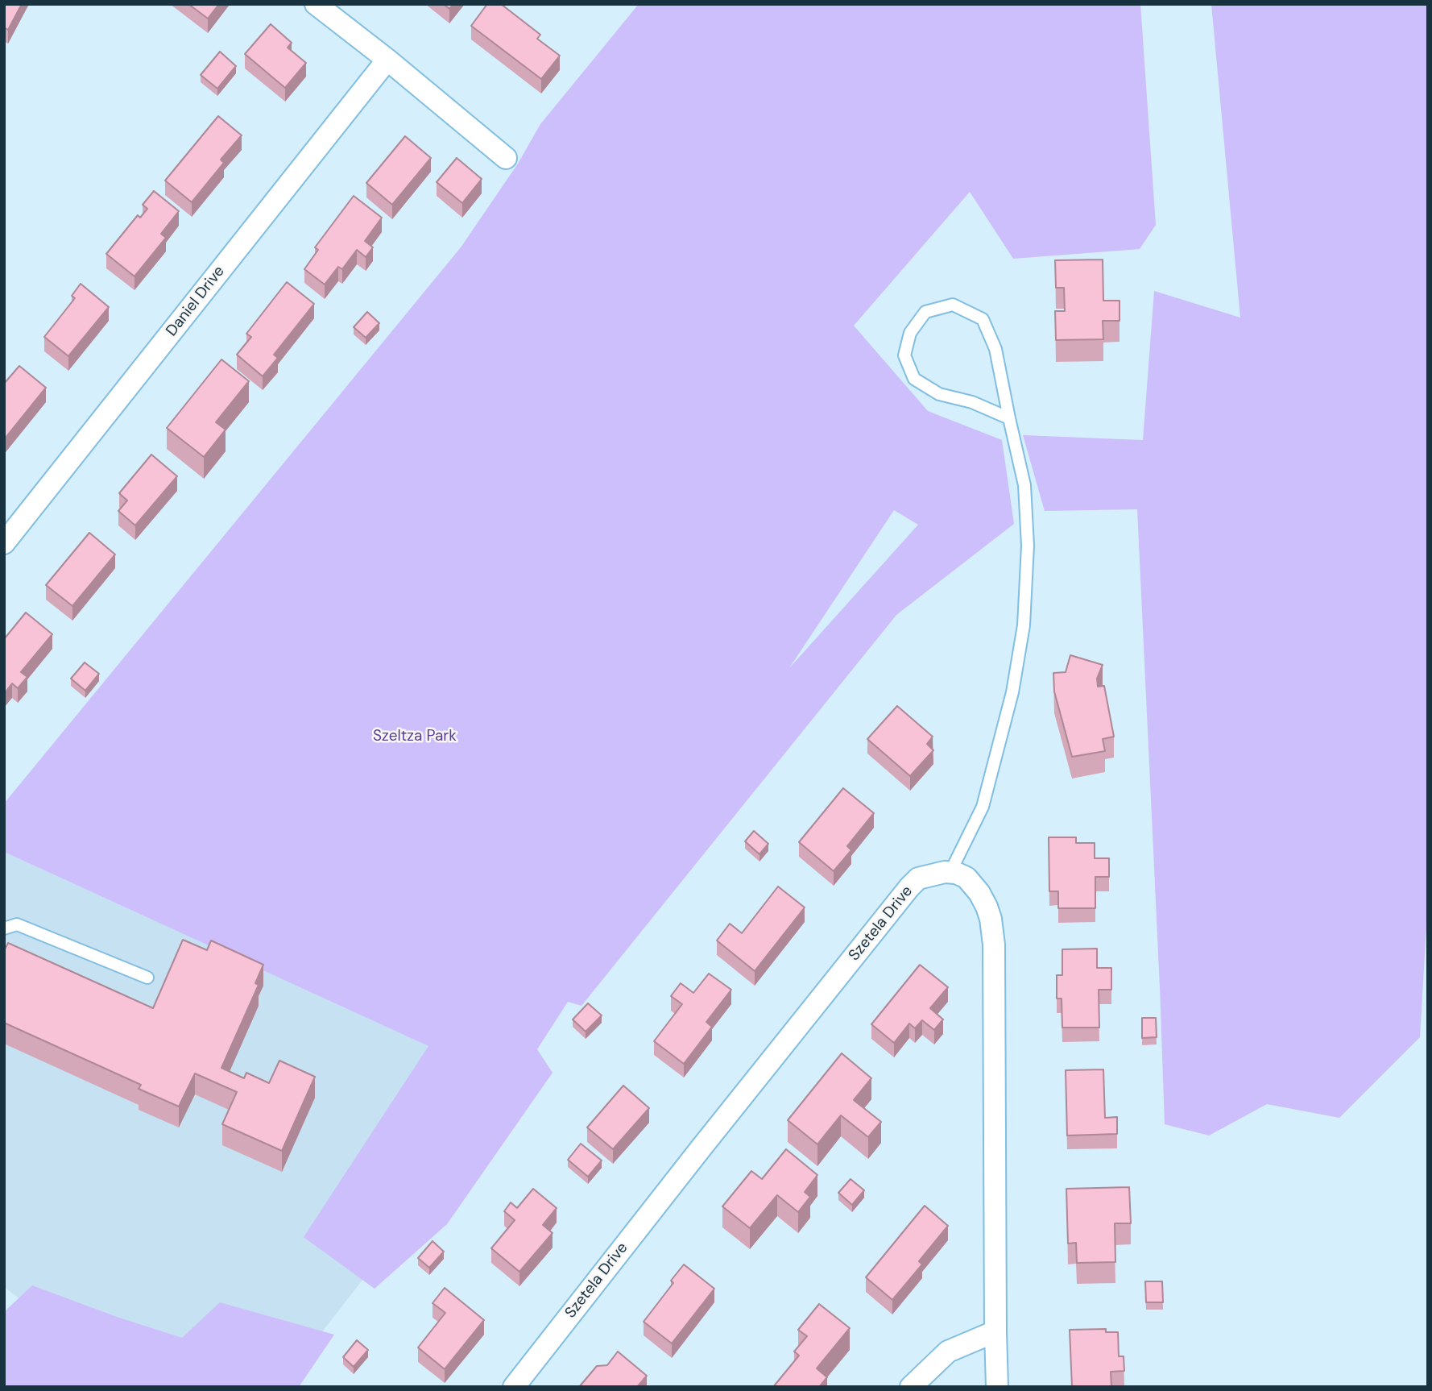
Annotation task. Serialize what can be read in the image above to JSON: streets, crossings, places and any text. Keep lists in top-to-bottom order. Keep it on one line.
{"streets":{"street":["Daniel Drive","Szetela Drive"]},"parks":["Szeltza Park"]}
